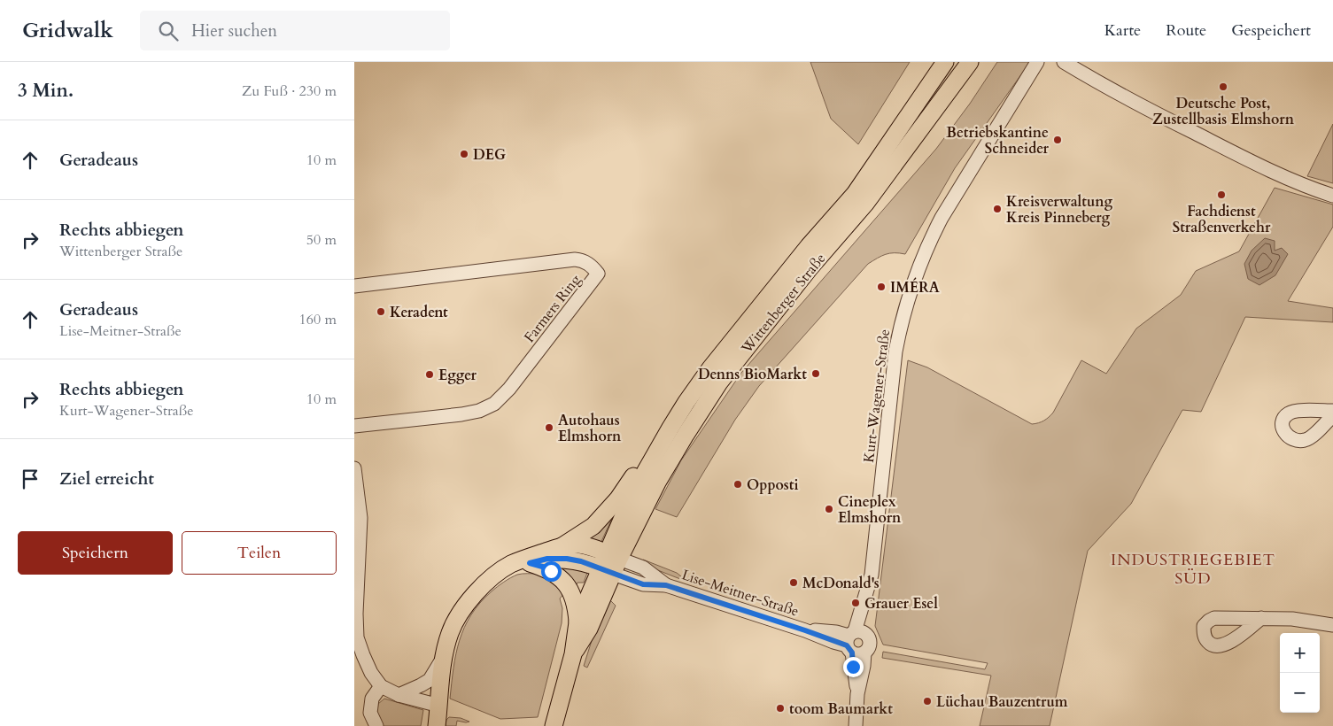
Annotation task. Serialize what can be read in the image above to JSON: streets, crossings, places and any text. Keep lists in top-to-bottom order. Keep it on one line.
{"streets":{"main road":["Wittenberger Straße"],"street":["Farmers Ring","Kurt-Wagener-Straße","Lise-Meitner-Straße"]},"crossings":[["Wittenberger Straße","Lise-Meitner-Straße"],["Kurt-Wagener-Straße","Lise-Meitner-Straße"]],"districts":["INDUSTRIEGEBIET SÜD"],"places":["Deutsche Post, Zustellbasis Elmshorn","Betriebskantine Schneider","DEG","Fachdienst Straßenverkehr","Kreisverwaltung Kreis Pinneberg","IMÉRA","Keradent","Denns BioMarkt","Egger","Autohaus Elmshorn","Opposti","Cineplex Elmshorn","McDonald's","Grauer Esel","Lüchau Bauzentrum","toom Baumarkt"],"page":{"header":"Gridwalk","search":"Hier suchen","nav":["Karte","Route","Gespeichert"],"heading":["3 Min.","Zu Fuß · 230 m"],"list":[["Geradeaus","10 m"],["Rechts abbiegen","Wittenberger Straße","50 m"],["Geradeaus","Lise-Meitner-Straße","160 m"],["Rechts abbiegen","Kurt-Wagener-Straße","10 m"],"Ziel erreicht"],"buttons":["Speichern","Teilen"],"map_buttons":["+","−"]}}
